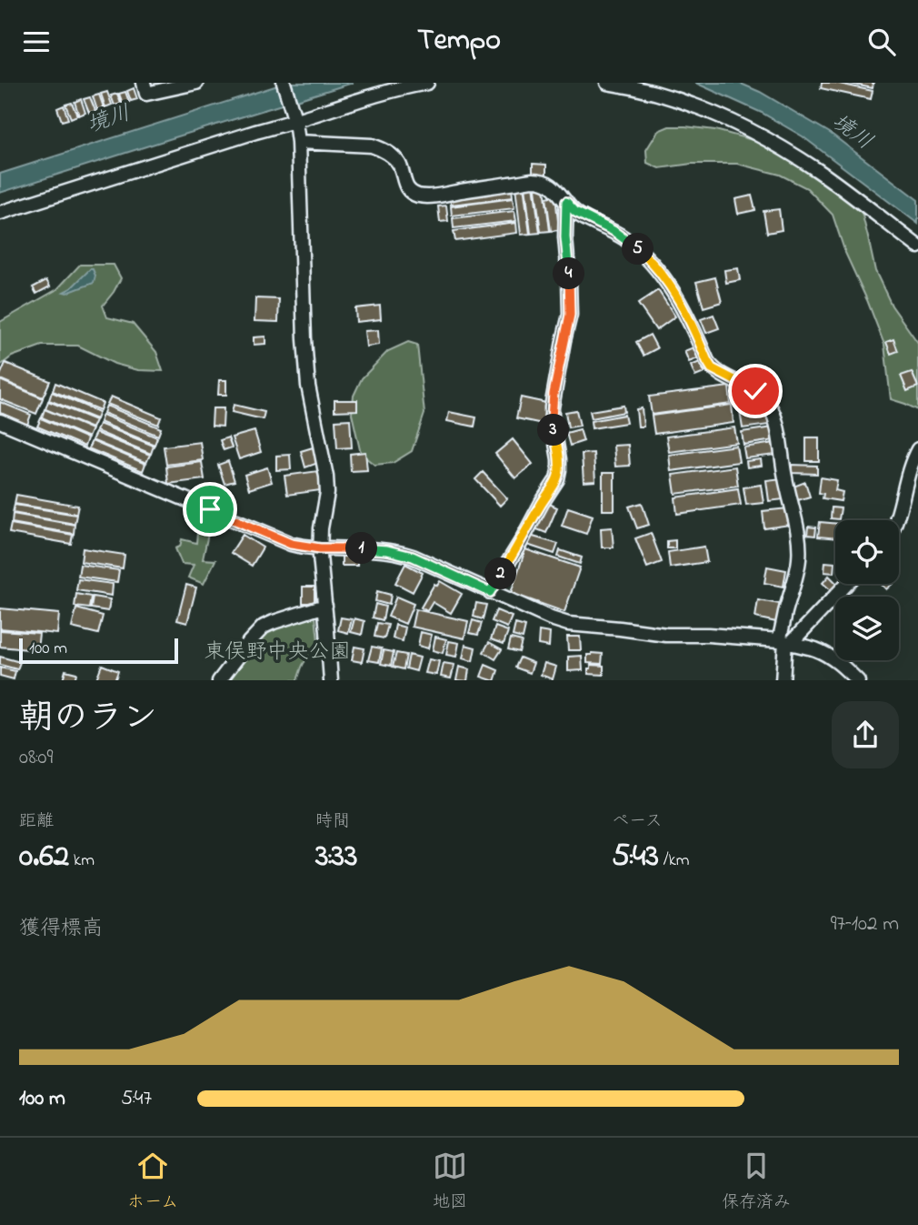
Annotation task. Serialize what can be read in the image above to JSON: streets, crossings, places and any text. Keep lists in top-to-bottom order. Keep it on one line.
{"water":["境川"],"parks":["東俣野中央公園"],"scale_bar":"100 m","page":{"header":"Tempo","pins":["5","4","3","1","2"],"scale":"100 m","heading":["朝のラン","08:09"],"stats":[["距離","0.62 km"],["時間","3:33"],["ペース","5:43 /km"]],"chart":["獲得標高","97–102 m"],"list":[{"name":"100 m","note":"5:47"}],"tabs":["ホーム","地図","保存済み"]}}
